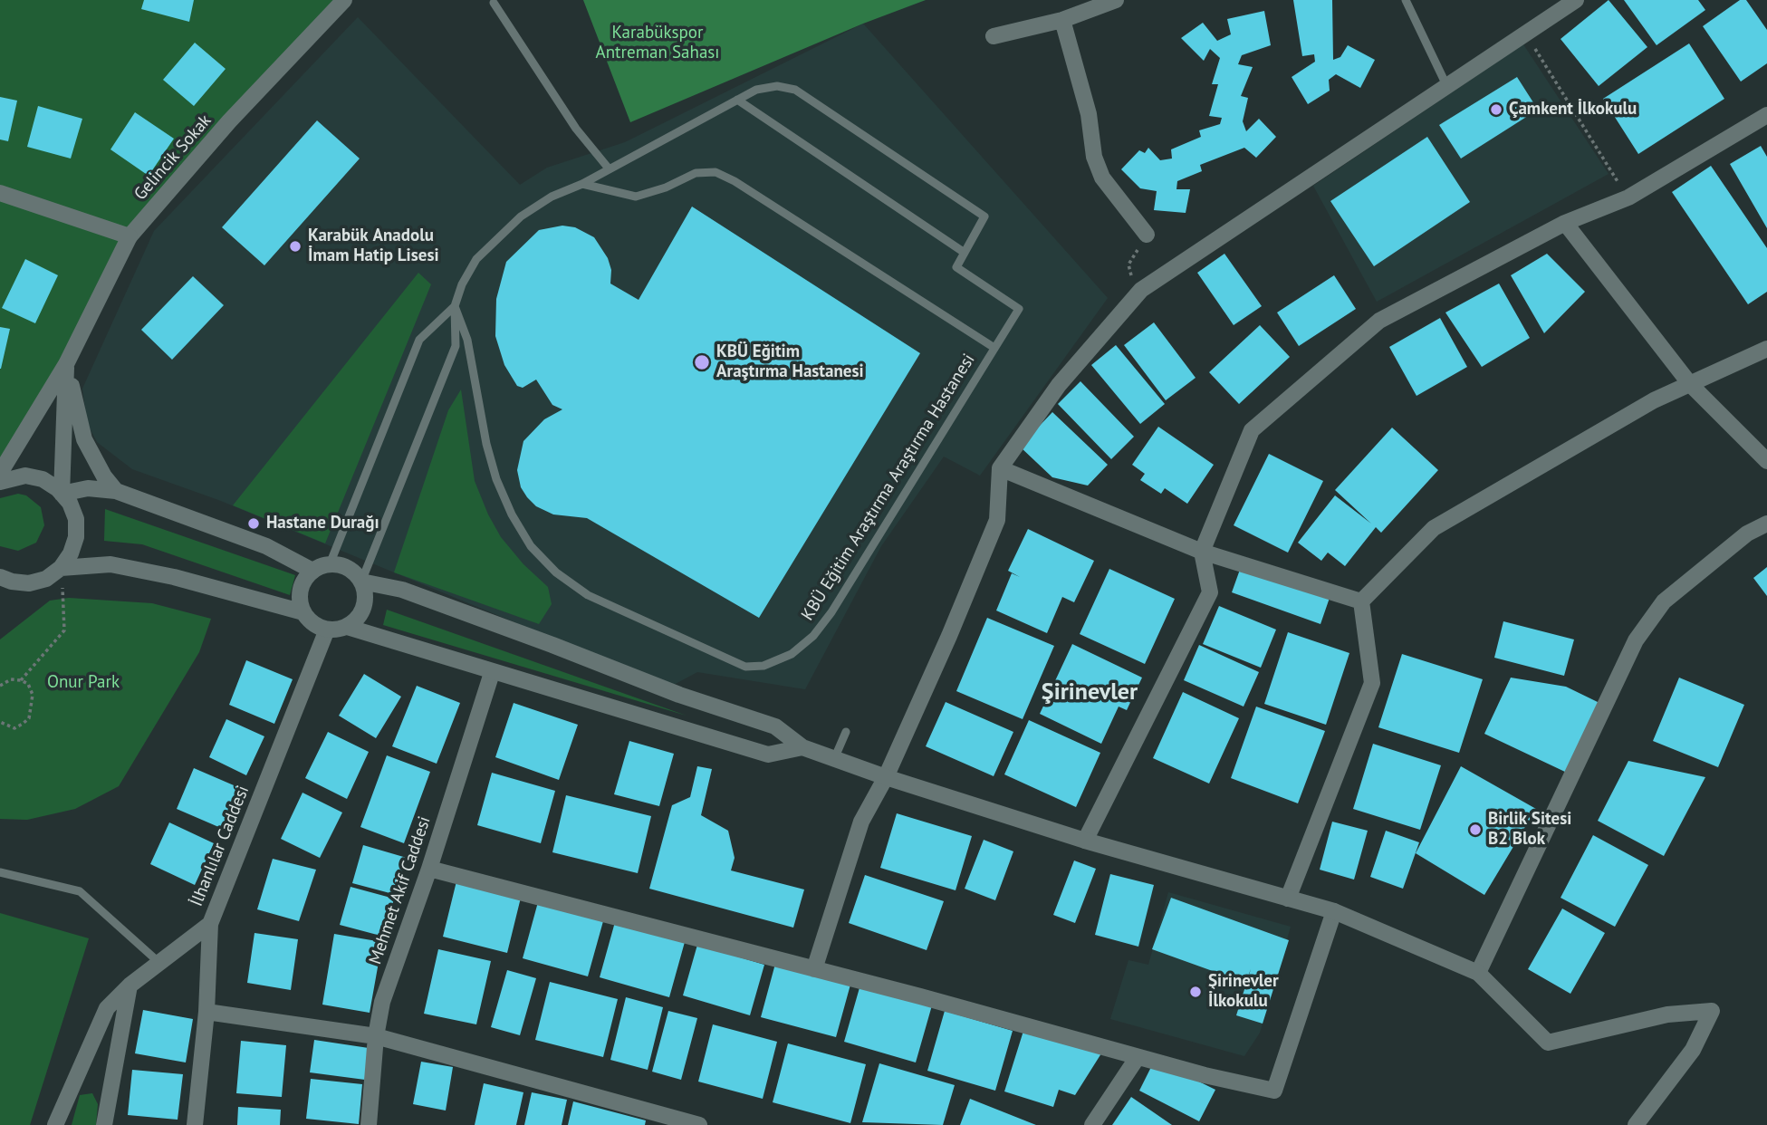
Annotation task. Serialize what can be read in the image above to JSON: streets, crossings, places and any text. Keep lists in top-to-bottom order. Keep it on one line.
{"streets":{"street":["Gelincik Sokak","İlhanlılar Caddesi","Mehmet Akif Caddesi"],"lane":["KBÜ Eğitim Araştırma Araştırma Hastanesi"]},"districts":["Şirinevler"],"parks":["Karabükspor Antreman Sahası","Onur Park"],"places":["Çamkent İlkokulu","Karabük Anadolu İmam Hatip Lisesi","KBÜ Eğitim Araştırma Hastanesi","Hastane Durağı","Birlik Sitesi B2 Blok","Şirinevler İlkokulu"]}
